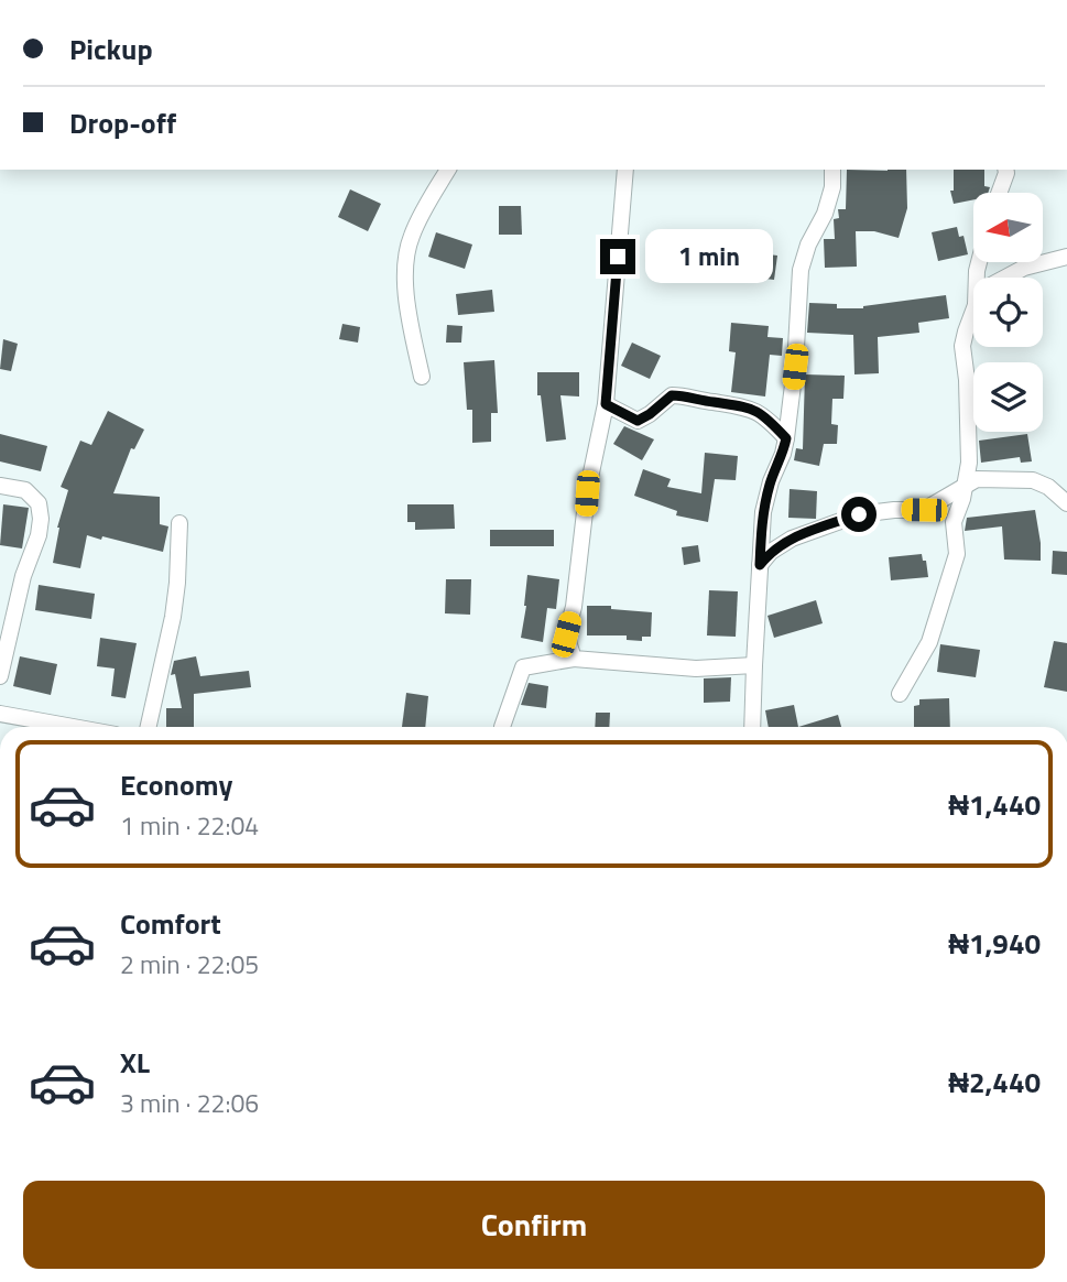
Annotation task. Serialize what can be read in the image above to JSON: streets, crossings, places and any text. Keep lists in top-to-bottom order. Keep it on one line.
{"north":"left","page":{"banner":["Pickup","Drop-off"],"bubble":"1 min","list":[{"name":"Economy","note":"1 min · 22:04","value":"₦1,440"},{"name":"Comfort","note":"2 min · 22:05","value":"₦1,940"},{"name":"XL","note":"3 min · 22:06","value":"₦2,440"}],"buttons":"Confirm"}}
